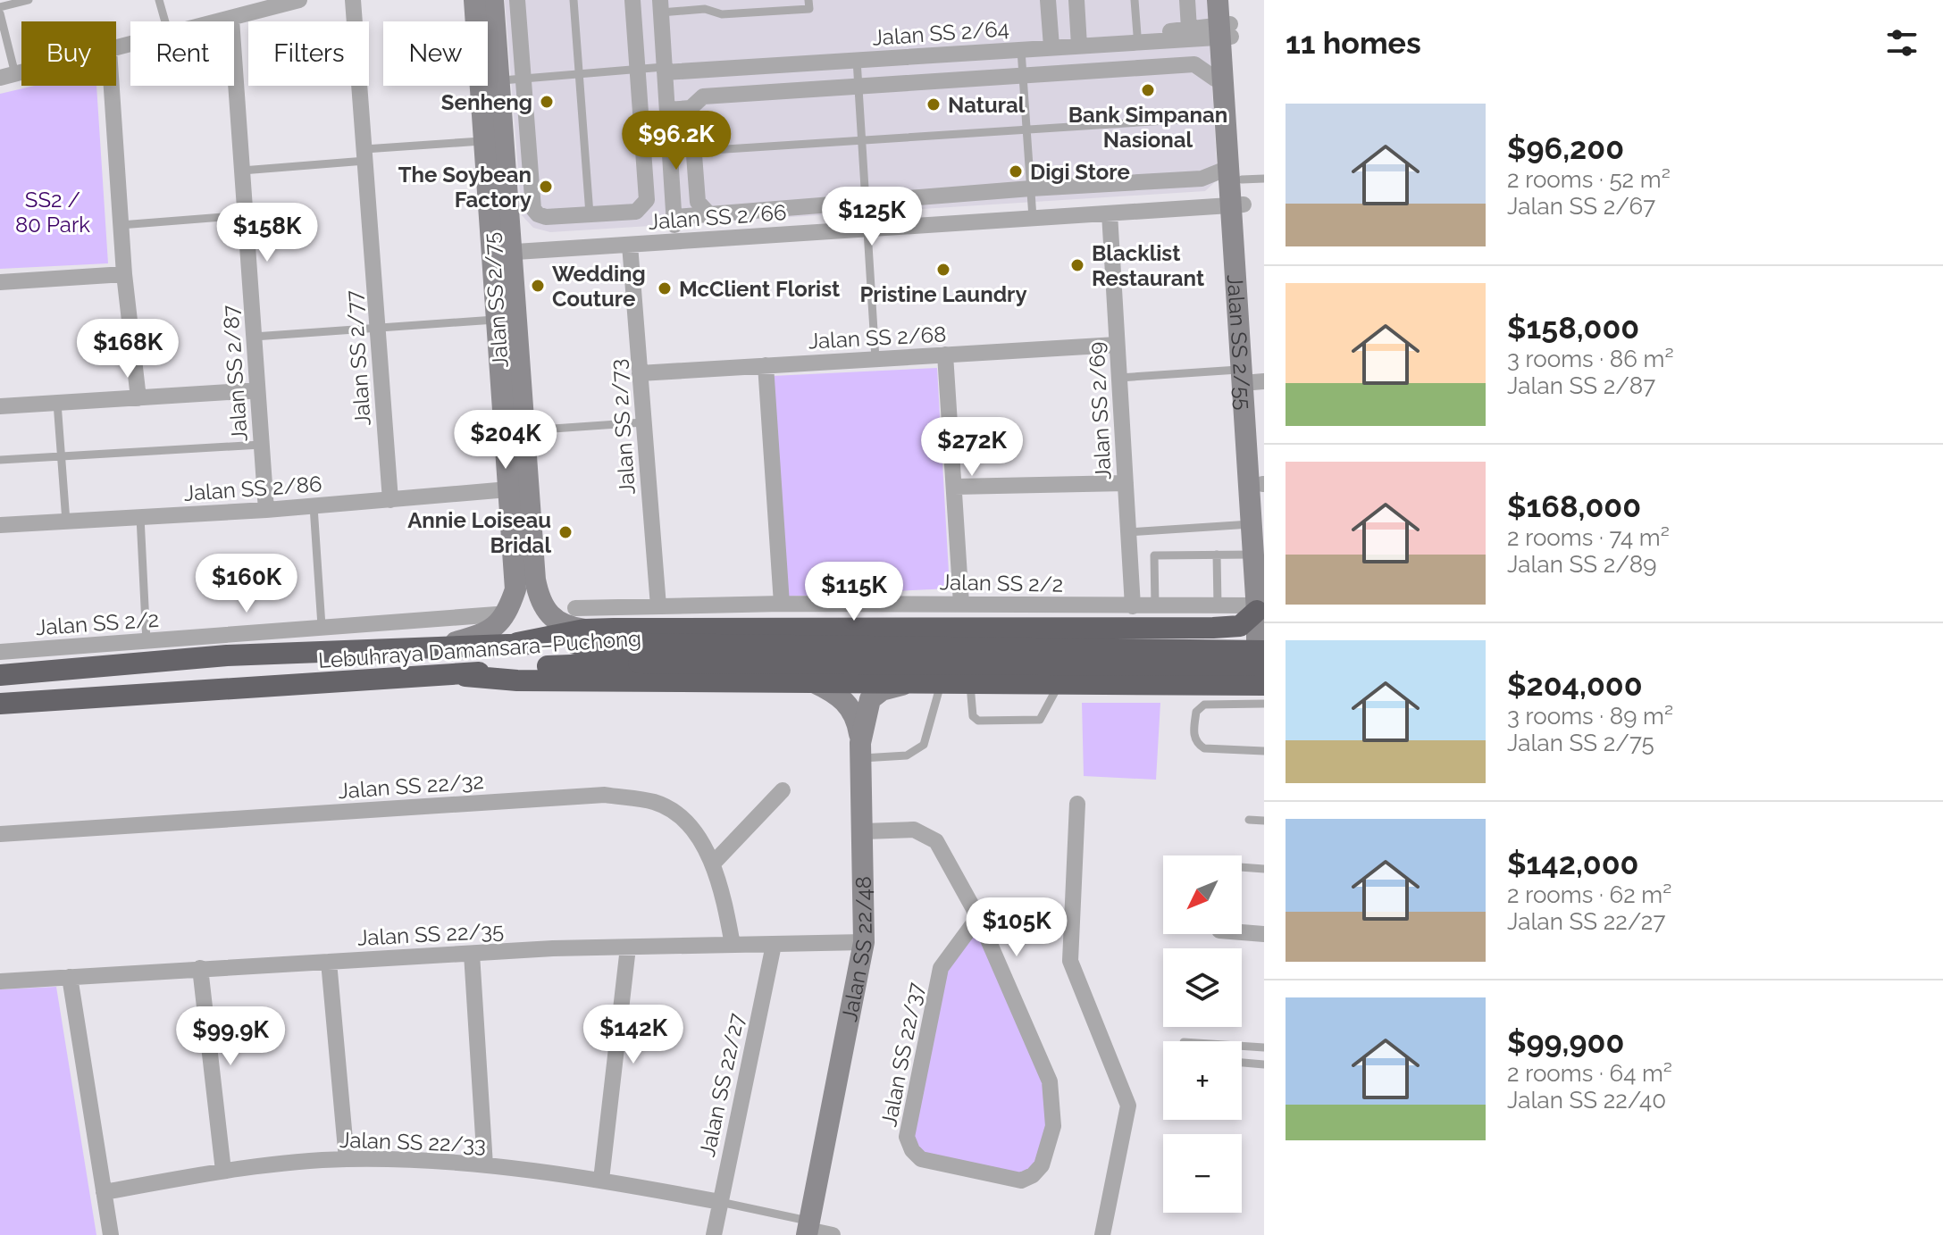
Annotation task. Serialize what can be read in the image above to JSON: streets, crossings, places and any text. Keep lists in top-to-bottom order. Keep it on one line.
{"streets":{"highway":["Lebuhraya Damansara–Puchong"],"street":["Jalan SS 2/64","Jalan SS 2/66","Jalan SS 2/75","Jalan SS 2/68","Jalan SS 2/55","Jalan SS 2/77","Jalan SS 2/87","Jalan SS 2/69","Jalan SS 2/73","Jalan SS 2/86","Jalan SS 2/2","Jalan SS 22/32","Jalan SS 22/35","Jalan SS 22/48","Jalan SS 22/37","Jalan SS 22/27","Jalan SS 22/33"]},"crossings":[["Jalan SS 2/64","Jalan SS 2/55"],["Jalan SS 2/66","Jalan SS 2/75"],["Jalan SS 2/66","Jalan SS 2/55"],["Jalan SS 2/66","Jalan SS 2/69"],["Jalan SS 2/66","Jalan SS 2/73"],["Jalan SS 2/75","Jalan SS 2/86"],["Jalan SS 2/75","Lebuhraya Damansara–Puchong"],["Jalan SS 2/68","Jalan SS 2/69"],["Jalan SS 2/68","Jalan SS 2/73"],["Jalan SS 2/55","Jalan SS 2/2"],["Jalan SS 2/55","Lebuhraya Damansara–Puchong"],["Jalan SS 2/77","Jalan SS 2/86"],["Jalan SS 2/87","Jalan SS 2/86"],["Jalan SS 2/69","Jalan SS 2/2"],["Jalan SS 2/73","Jalan SS 2/2"],["Jalan SS 22/32","Jalan SS 22/35"],["Jalan SS 22/35","Jalan SS 22/48"],["Jalan SS 22/35","Jalan SS 22/27"],["Jalan SS 22/48","Jalan SS 22/37"],["Jalan SS 22/27","Jalan SS 22/33"]],"parks":["SS2 / 80 Park"],"places":["Bank Simpanan Nasional","Senheng","Natural","Digi Store","The Soybean Factory","Blacklist Restaurant","Pristine Laundry","Wedding Couture","McClient Florist","Annie Loiseau Bridal"],"north":"bottom left","page":{"heading":"11 homes","chip":["Buy","Rent","Filters","New"],"list":[{"name":"$96,200","note":"2 rooms · 52 m² · Jalan SS 2/67"},{"name":"$158,000","note":"3 rooms · 86 m² · Jalan SS 2/87"},{"name":"$168,000","note":"2 rooms · 74 m² · Jalan SS 2/89"},{"name":"$204,000","note":"3 rooms · 89 m² · Jalan SS 2/75"},{"name":"$142,000","note":"2 rooms · 62 m² · Jalan SS 22/27"},{"name":"$99,900","note":"2 rooms · 64 m² · Jalan SS 22/40"}],"price":["$96.2K","$125K","$158K","$168K","$204K","$272K","$160K","$115K","$105K","$142K","$99.9K"],"map_buttons":["+","−"]}}
